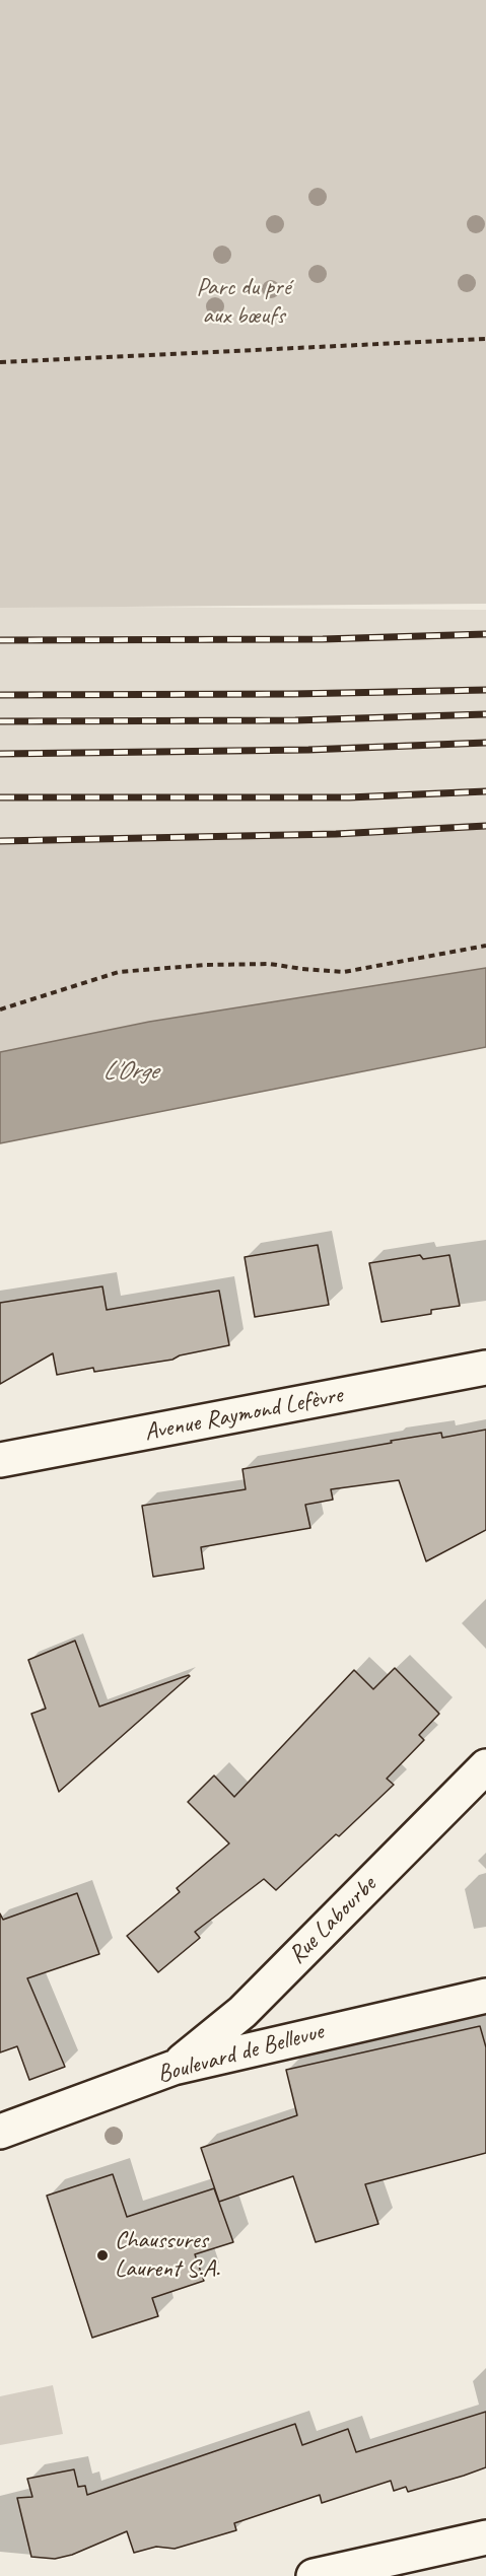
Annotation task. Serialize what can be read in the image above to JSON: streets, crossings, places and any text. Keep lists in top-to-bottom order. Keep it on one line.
{"streets":{"street":["Avenue Raymond Lefèvre","Rue Labourbe","Boulevard de Bellevue"]},"crossings":[["Rue Labourbe","Boulevard de Bellevue"]],"water":["L'Orge"],"parks":["Parc du pré aux bœufs"],"places":["Chaussures Laurent S.A."]}
